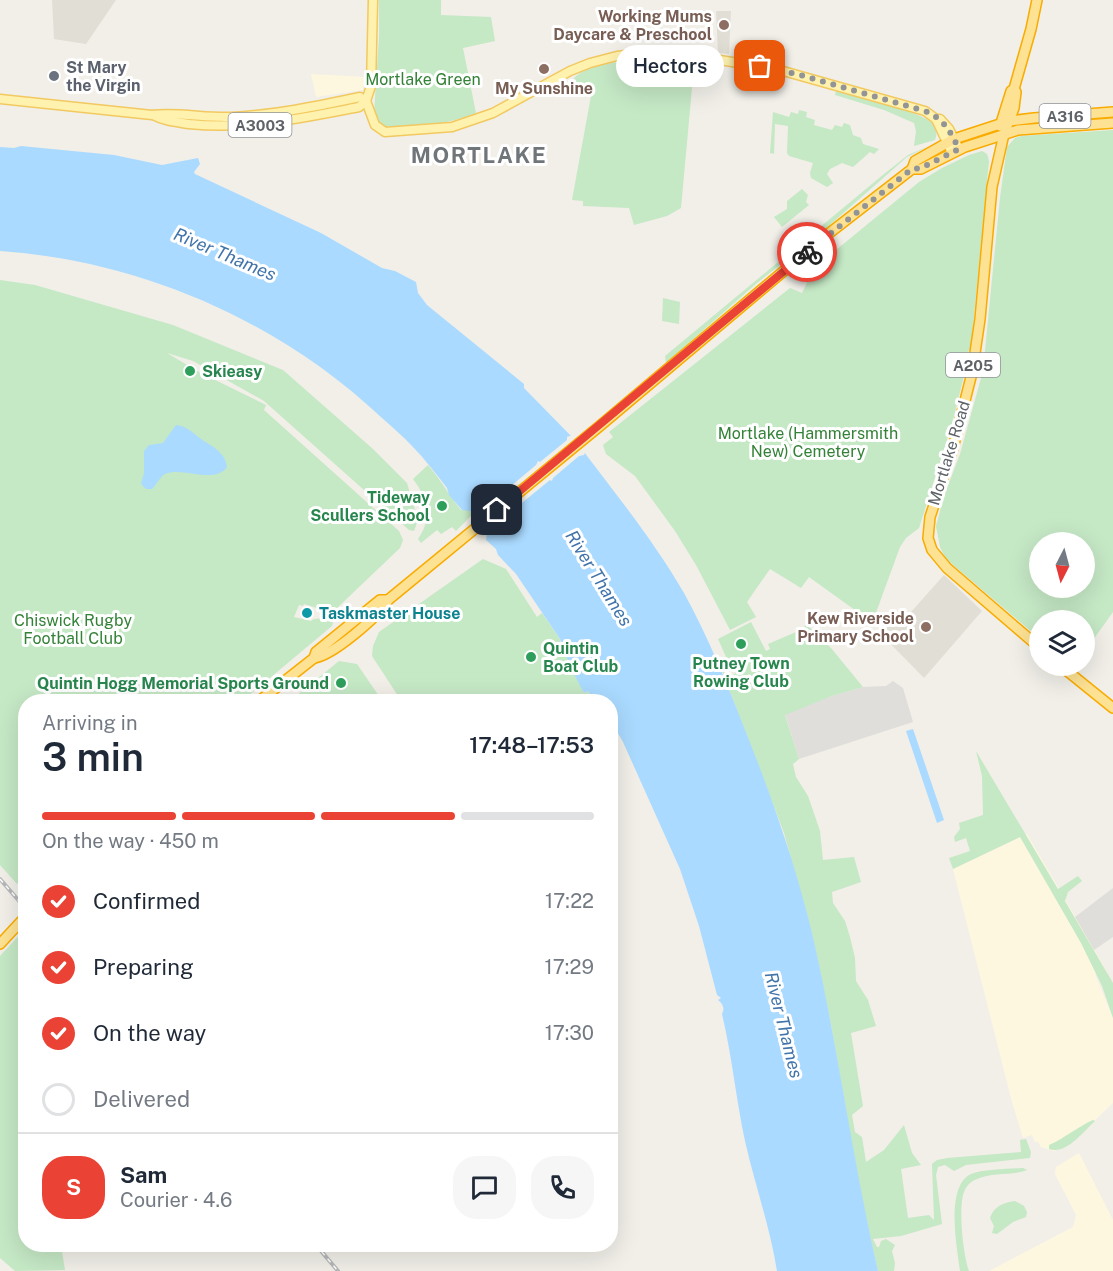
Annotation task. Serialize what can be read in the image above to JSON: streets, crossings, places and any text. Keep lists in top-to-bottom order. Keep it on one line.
{"streets":{"highway":["A316","A205","Mortlake Road"],"main road":["A3003"]},"crossings":[["A316","Mortlake Road"]],"districts":["MORTLAKE"],"water":["River Thames"],"parks":["Mortlake Green","Mortlake (Hammersmith New) Cemetery","Chiswick Rugby Football Club"],"places":["Working Mums Daycare & Preschool","Hectors","My Sunshine","St Mary the Virgin","Skieasy","Tideway Scullers School","Taskmaster House","Kew Riverside Primary School","Putney Town Rowing Club","Quintin Boat Club","Quintin Hogg Memorial Sports Ground"],"north":"bottom","page":{"bubble":"Hectors","heading":["3 min","Arriving in","17:48–17:53"],"panel":["Sam","Courier · 4.6"],"bar":"On the way · 450 m","list":[["Confirmed","17:22"],["Preparing","17:29"],["On the way","17:30"],"Delivered"],"round":"S"}}
